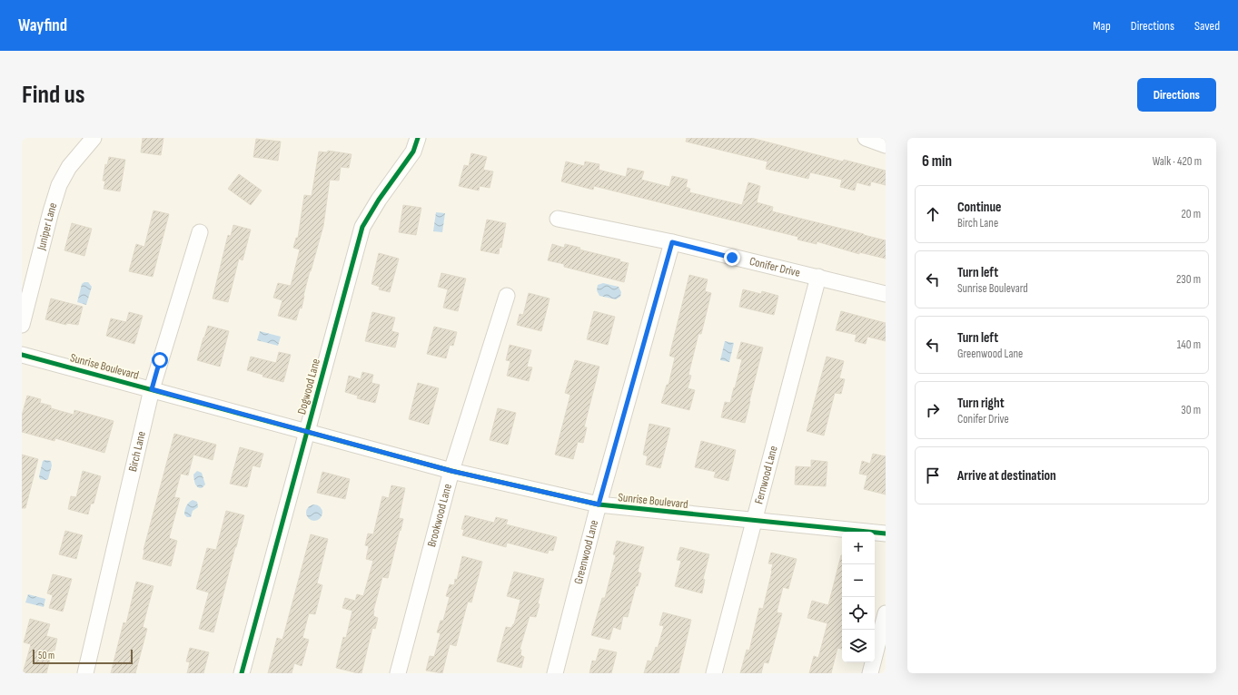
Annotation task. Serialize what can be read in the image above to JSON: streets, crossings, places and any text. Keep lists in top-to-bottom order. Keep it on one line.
{"streets":{"street":["Juniper Lane","Conifer Drive","Sunrise Boulevard","Dogwood Lane","Birch Lane","Fernwood Lane","Brookwood Lane","Greenwood Lane"]},"crossings":[["Conifer Drive","Fernwood Lane"],["Conifer Drive","Greenwood Lane"],["Sunrise Boulevard","Dogwood Lane"],["Sunrise Boulevard","Birch Lane"],["Sunrise Boulevard","Fernwood Lane"],["Sunrise Boulevard","Brookwood Lane"],["Sunrise Boulevard","Greenwood Lane"]],"scale_bar":"50 m","page":{"header":"Wayfind","nav":["Map","Directions","Saved"],"buttons":"Directions","title":"Find us","heading":["6 min","Walk · 420 m"],"list":[["Continue","Birch Lane","20 m"],["Turn left","Sunrise Boulevard","230 m"],["Turn left","Greenwood Lane","140 m"],["Turn right","Conifer Drive","30 m"],"Arrive at destination"],"map_buttons":["+","−"],"scale":"50 m"}}
